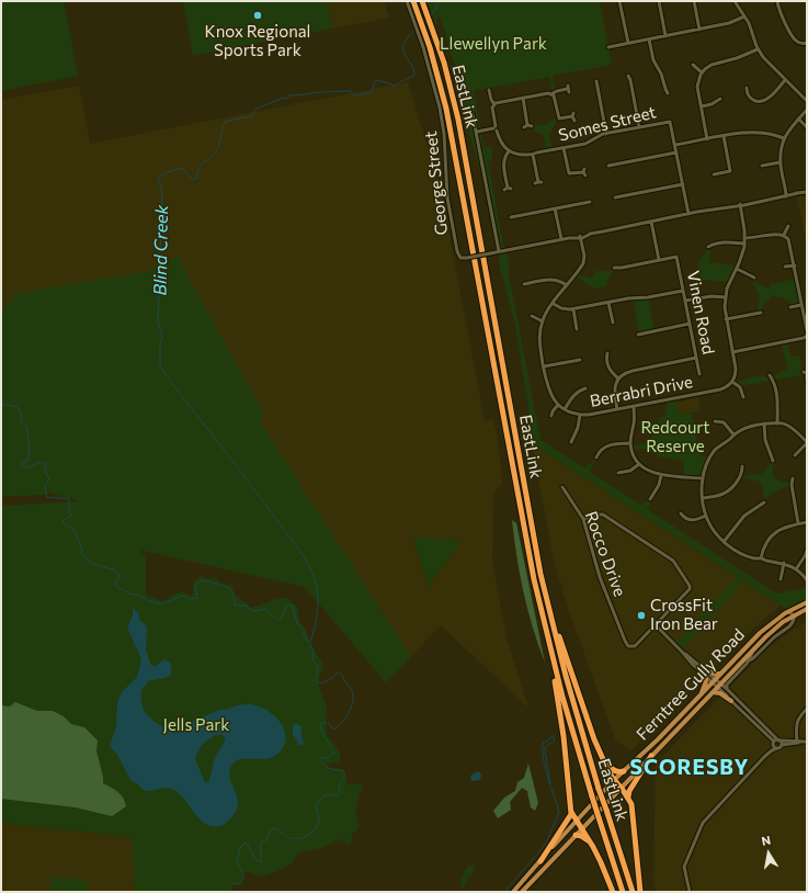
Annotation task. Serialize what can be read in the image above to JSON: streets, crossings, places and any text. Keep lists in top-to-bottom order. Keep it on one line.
{"streets":{"highway":["EastLink"],"main road":["Ferntree Gully Road"],"street":["Somes Street","George Street","Vinen Road","Berrabri Drive","Rocco Drive"]},"crossings":[["Somes Street","George Street"],["George Street","Berrabri Drive"]],"districts":["SCORESBY"],"water":["Blind Creek"],"parks":["Llewellyn Park","Redcourt Reserve","Jells Park"],"places":["Knox Regional Sports Park","CrossFit Iron Bear"],"north":"top"}
